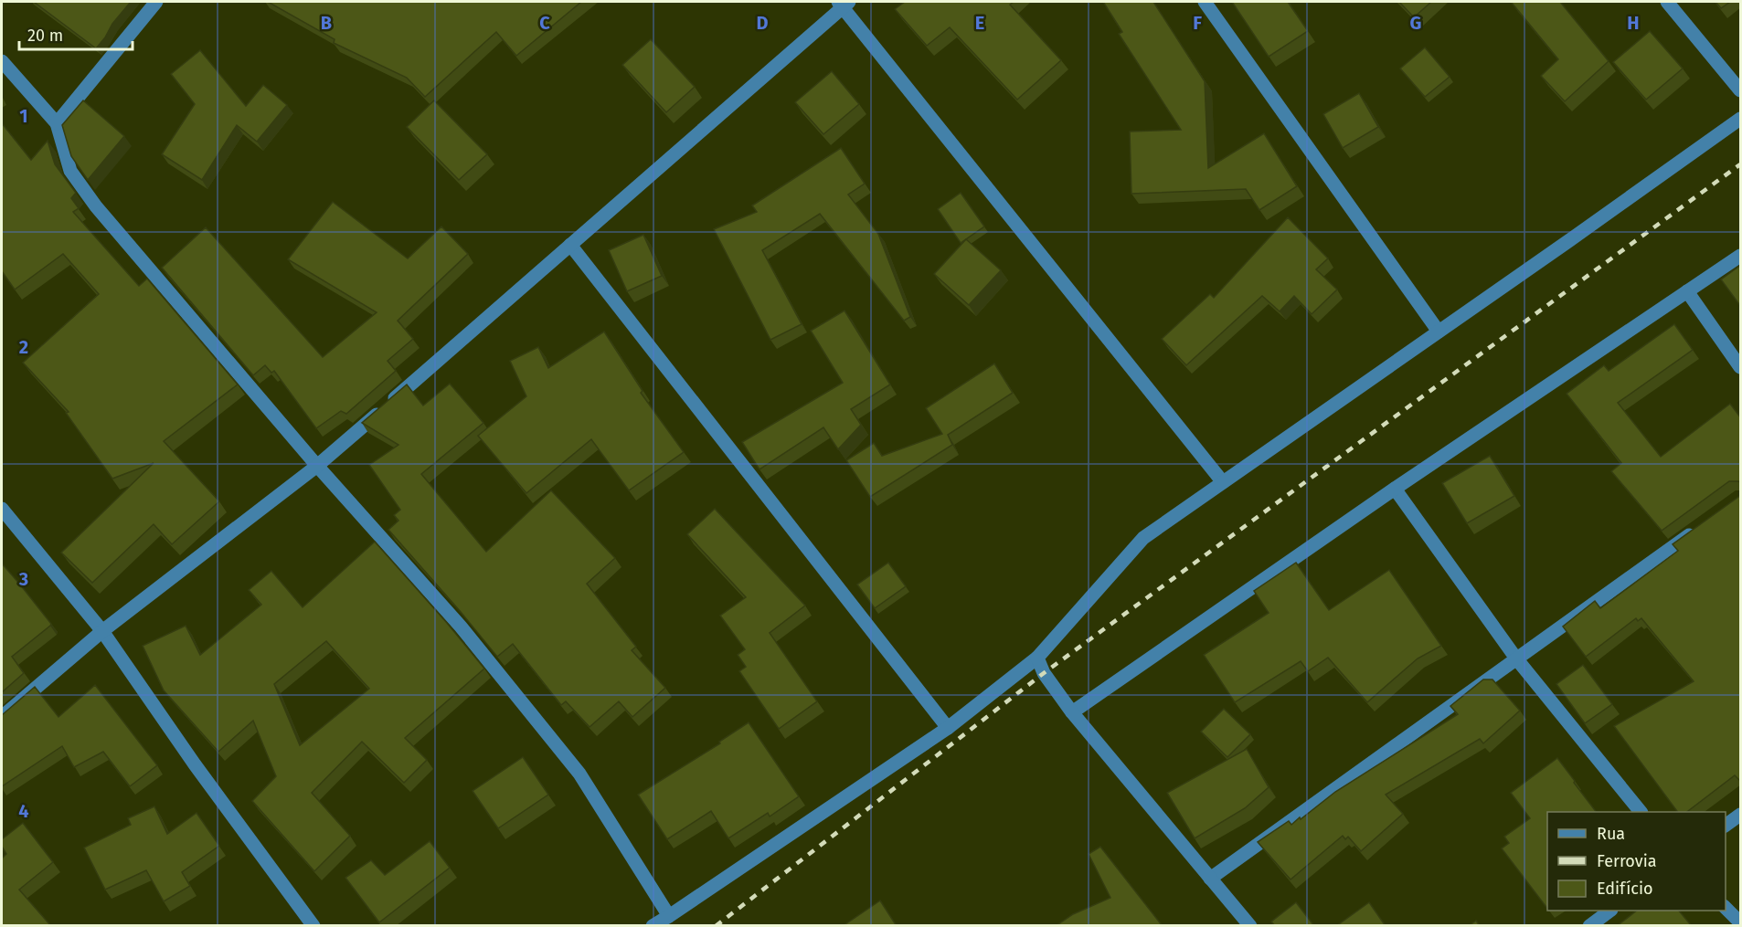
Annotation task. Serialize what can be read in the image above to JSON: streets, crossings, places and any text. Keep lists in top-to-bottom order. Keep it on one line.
{"legend":["Rua","Ferrovia","Edifício"],"scale_bar":"20 m","grid":{"columns":["B","C","D","E","F","G","H"],"rows":["1","2","3","4"]}}
